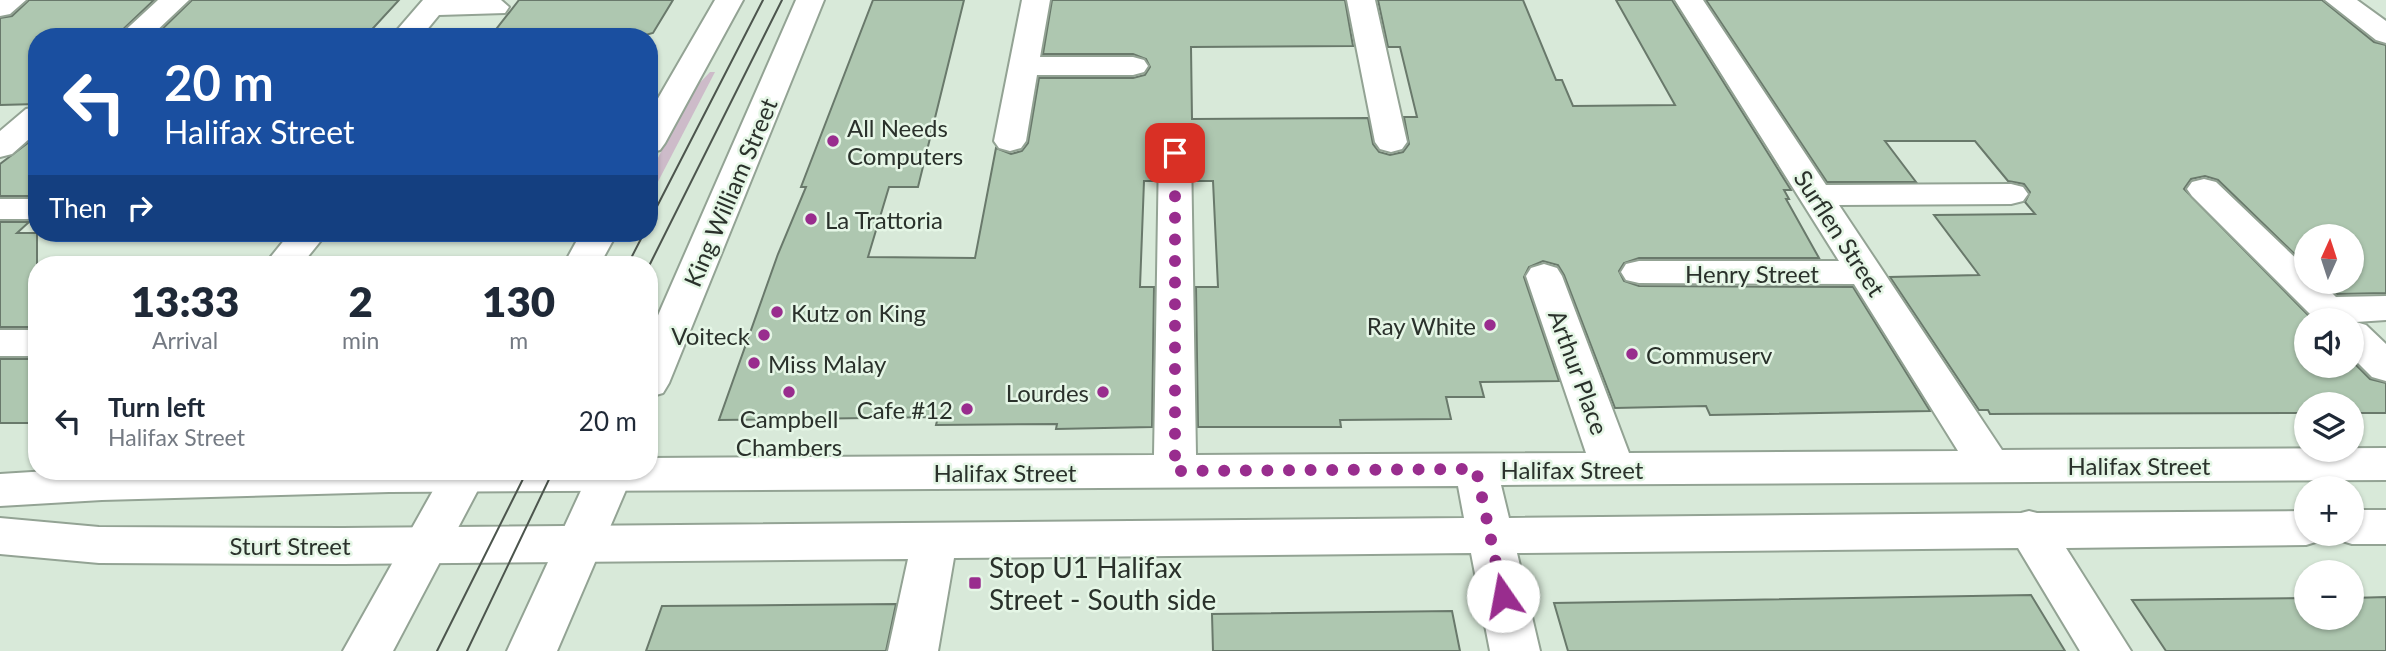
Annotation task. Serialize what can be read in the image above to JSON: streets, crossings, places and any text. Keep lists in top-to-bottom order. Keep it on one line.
{"streets":{"street":["King William Street","Surflen Street","Henry Street","Arthur Place","Halifax Street","Sturt Street"]},"crossings":[["Surflen Street","Henry Street"],["Surflen Street","Halifax Street"],["Arthur Place","Halifax Street"]],"places":{"other":["All Needs Computers","La Trattoria","Kutz on King","Ray White","Voiteck","Commuserv","Miss Malay","Campbell Chambers","Lourdes","Cafe #12"],"transit":["Stop U1 Halifax Street - South side"]},"north":"top","page":{"turn":["20 m","Halifax Street"],"then":"Then","map_buttons":["+","−"],"eta":["13:33","Arrival","2","min","130","m"],"list":[{"name":"Turn left","note":"Halifax Street","value":"20 m"}]}}
